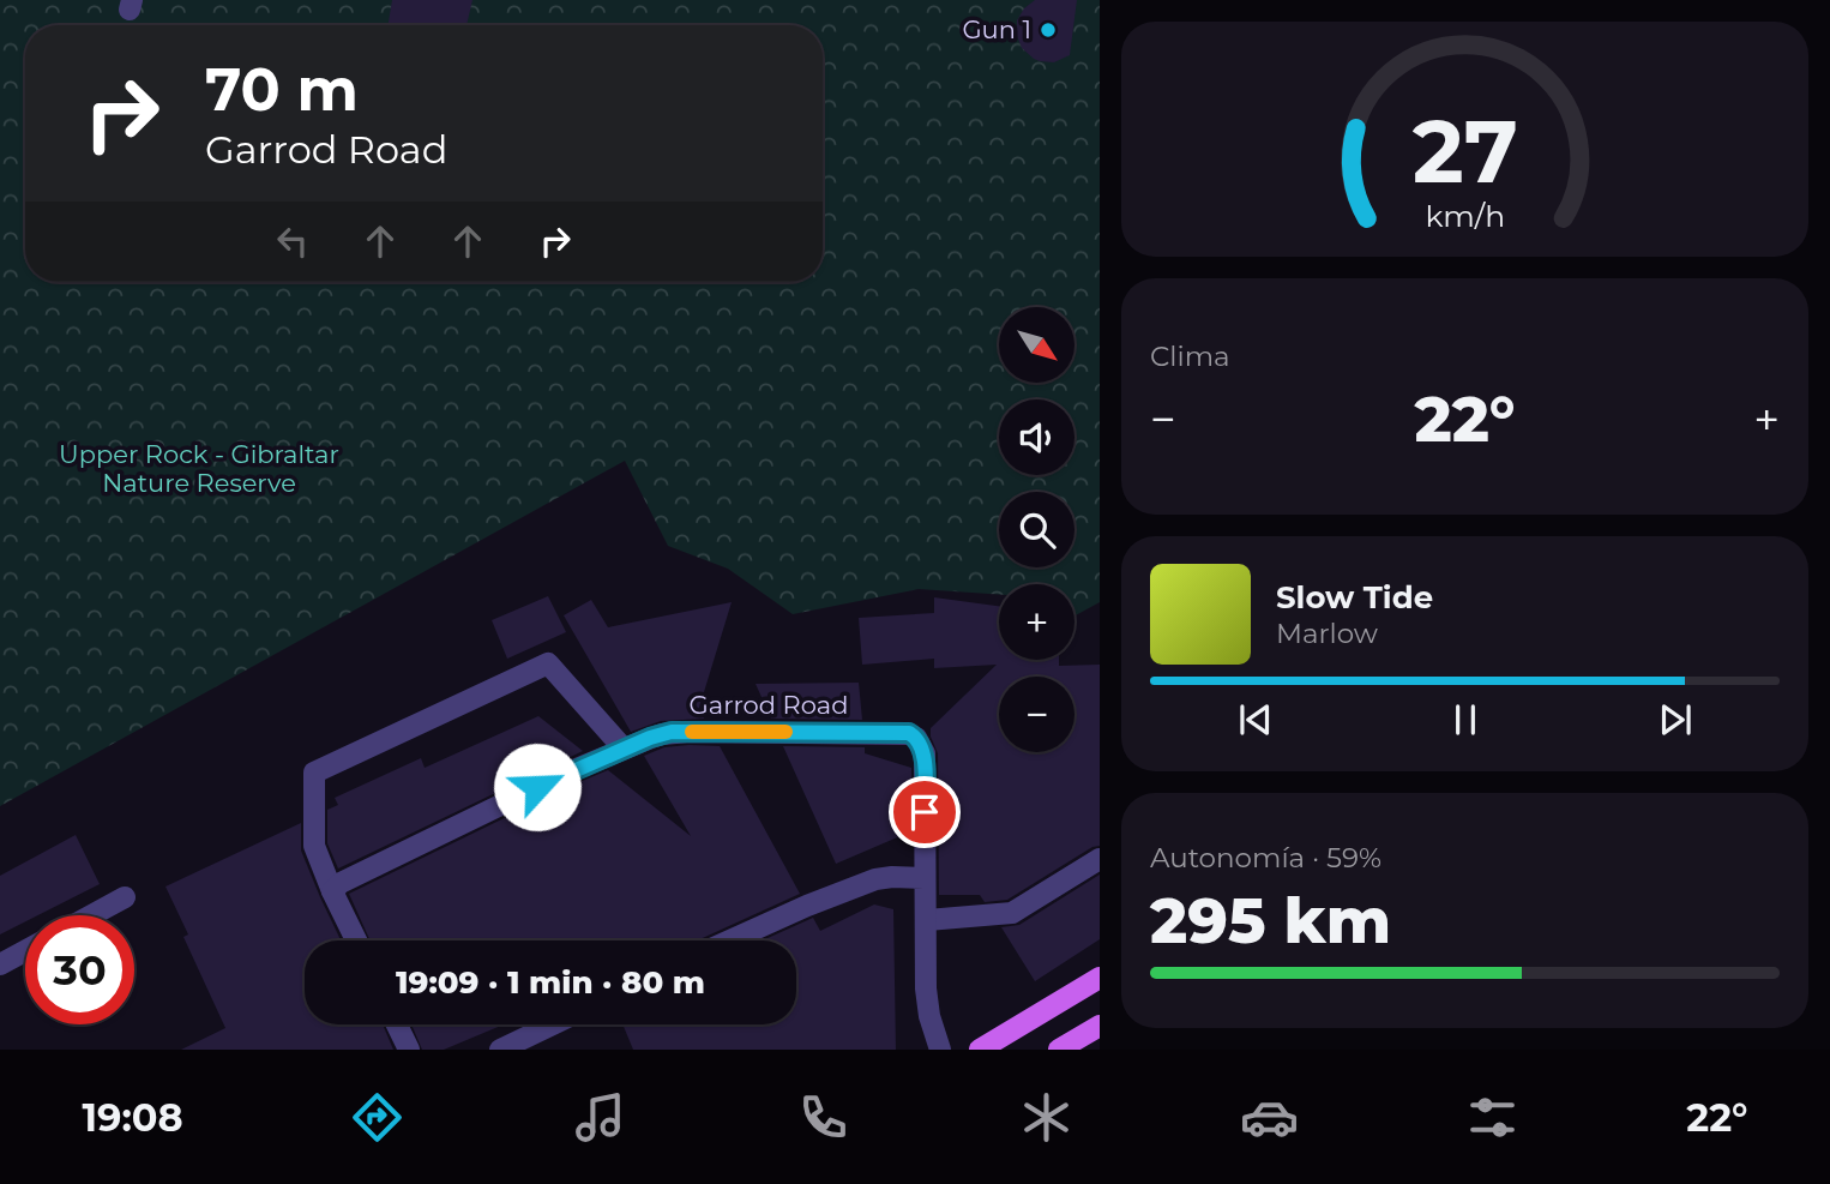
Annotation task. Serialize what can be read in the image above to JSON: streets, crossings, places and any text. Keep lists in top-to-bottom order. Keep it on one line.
{"streets":{"street":["Garrod Road"]},"parks":["Upper Rock - Gibraltar Nature Reserve"],"places":["Gun 1"],"north":"bottom right","page":{"turn":["70 m","Garrod Road"],"tile":["Clima",["Autonomía · 59%","295 km"]],"map_buttons":["+","−"],"heat":["−","22°","+"],"song":["Slow Tide","Marlow"],"limit":"30","trip":"19:09 · 1 min · 80 m","tabs":["19:08","22°"],"gauge":["27","km/h"]}}
